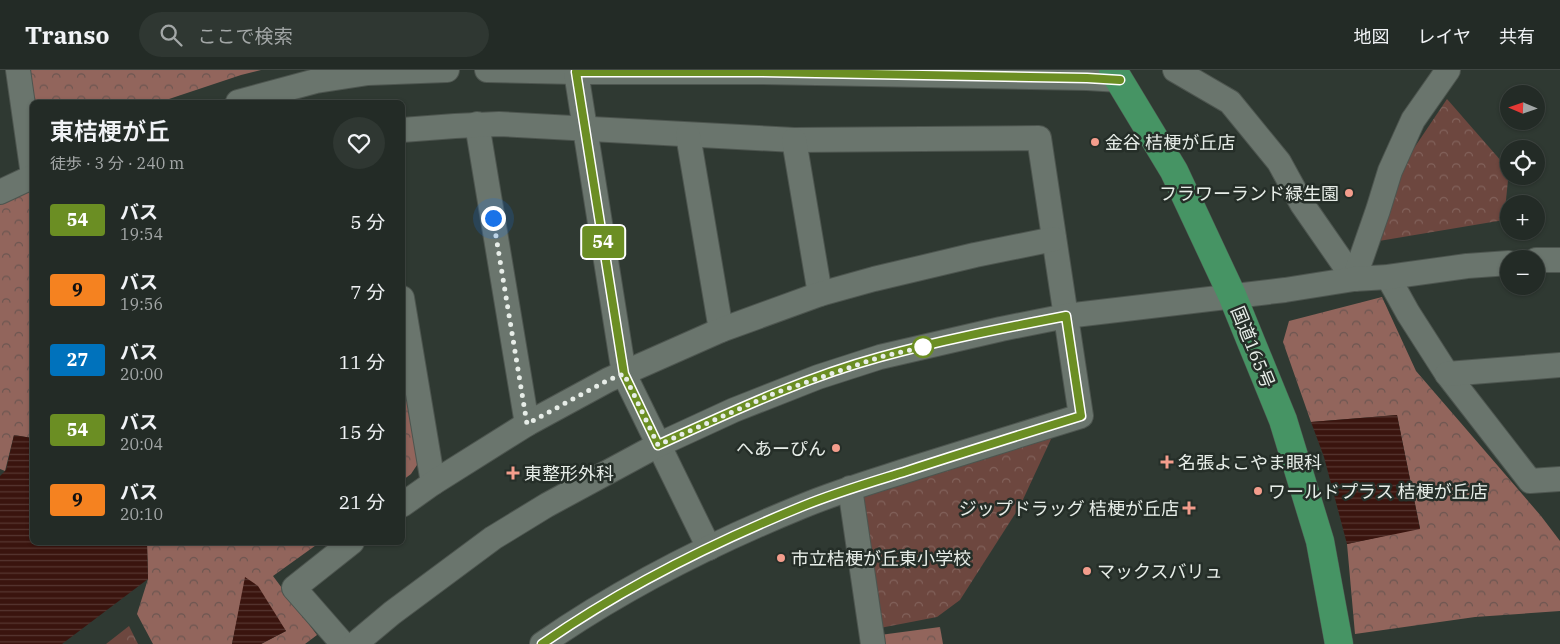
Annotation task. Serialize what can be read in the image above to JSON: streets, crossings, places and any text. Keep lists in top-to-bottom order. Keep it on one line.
{"streets":{"highway":["国道165号"]},"places":{"other":["金谷 桔梗が丘店","フラワーランド緑生園","へあーぴん","ワールドプラス 桔梗が丘店","市立桔梗が丘東小学校","マックスバリュ"],"health":["名張よこやま眼科","東整形外科","ジップドラッグ 桔梗が丘店"]},"lines":["bus line 54"],"north":"left","page":{"header":"Transo","search":"ここで検索","nav":["地図","レイヤ","共有"],"on_map":"54","map_buttons":["+","−"],"heading":["東桔梗が丘","徒歩 · 3 分 · 240 m"],"list":[{"mark":"54","name":"バス","note":"19:54","value":"5 分"},{"mark":"9","name":"バス","note":"19:56","value":"7 分"},{"mark":"27","name":"バス","note":"20:00","value":"11 分"},{"mark":"54","name":"バス","note":"20:04","value":"15 分"},{"mark":"9","name":"バス","note":"20:10","value":"21 分"}]}}
